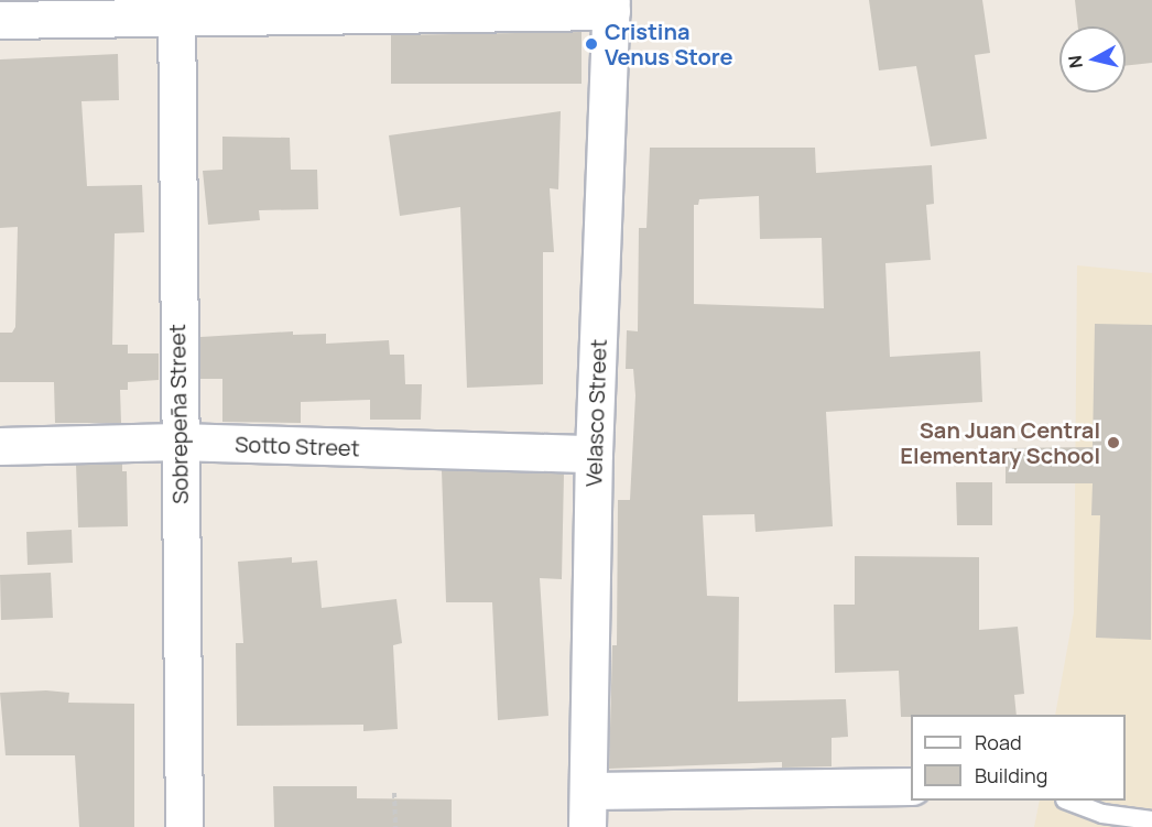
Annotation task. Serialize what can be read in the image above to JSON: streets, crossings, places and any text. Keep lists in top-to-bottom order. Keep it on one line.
{"streets":{"street":["Velasco Street","Sobrepeña Street","Sotto Street"]},"crossings":[["Velasco Street","Sotto Street"],["Sobrepeña Street","Sotto Street"]],"places":["Cristina Venus Store","San Juan Central Elementary School"],"legend":["Road","Building"],"north":"left"}
